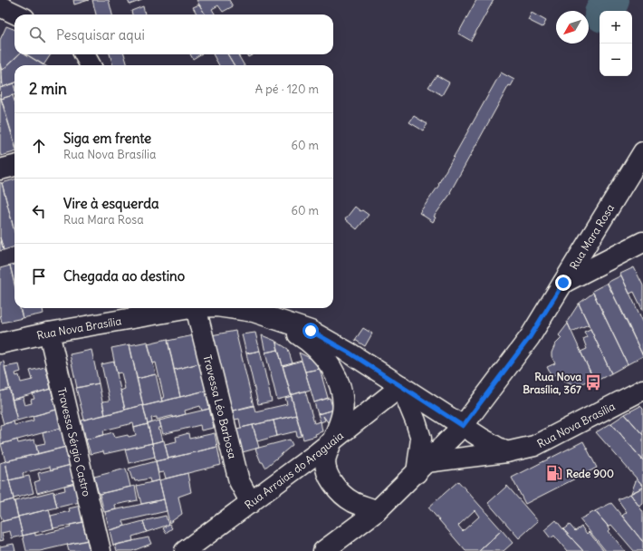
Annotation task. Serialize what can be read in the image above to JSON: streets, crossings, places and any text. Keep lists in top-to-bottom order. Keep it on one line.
{"streets":{"main road":["Rua Mara Rosa","Rua Nova Brasília","Travessa Léo Barbosa","Travessa Sérgio Castro","Rua Arraias do Araguaia"]},"crossings":[["Rua Mara Rosa","Rua Nova Brasília"],["Rua Nova Brasília","Travessa Sérgio Castro"],["Rua Nova Brasília","Rua Arraias do Araguaia"],["Travessa Léo Barbosa","Rua Arraias do Araguaia"]],"places":{"bus stop":["Rua Nova Brasília, 367"],"fuel station":["Rede 900"]},"north":"bottom left","page":{"map_buttons":["+","−"],"search":"Pesquisar aqui","heading":["2 min","A pé · 120 m"],"list":[["Siga em frente","Rua Nova Brasília","60 m"],["Vire à esquerda","Rua Mara Rosa","60 m"],"Chegada ao destino"]}}
